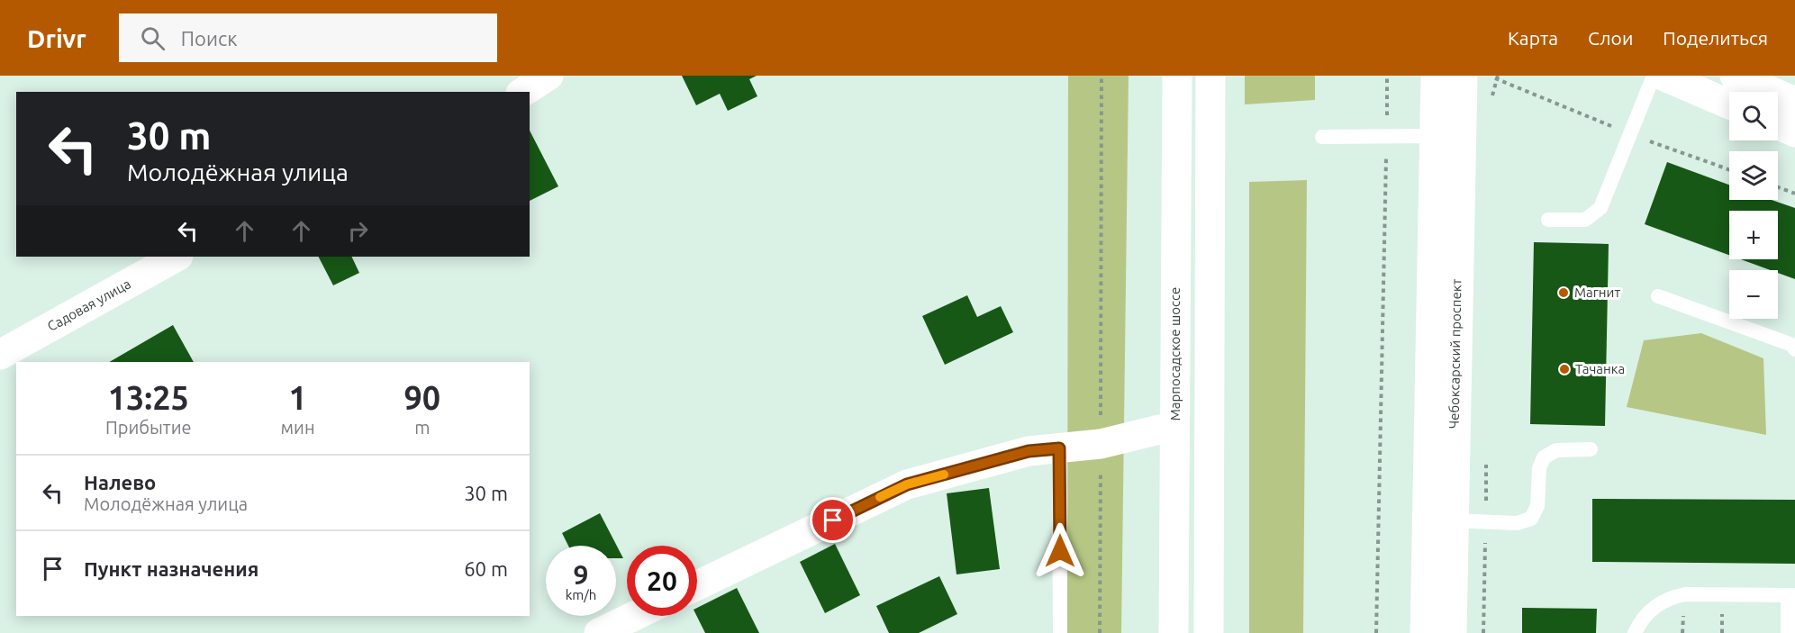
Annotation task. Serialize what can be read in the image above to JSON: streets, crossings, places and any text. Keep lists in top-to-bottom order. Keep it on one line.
{"streets":{"street":["Садовая улица","Марпосадское шоссе","Чебоксарский проспект"]},"places":["Магнит","Тачанка"],"page":{"header":"Drivr","search":"Поиск","nav":["Карта","Слои","Поделиться"],"map_buttons":["+","−"],"turn":["30 m","Молодёжная улица"],"eta":["13:25","Прибытие","1","мин","90","m"],"list":[{"name":"Налево","note":"Молодёжная улица","value":"30 m"},{"name":"Пункт назначения","value":"60 m"}],"speed":"9 km/h","limit":"20"}}
